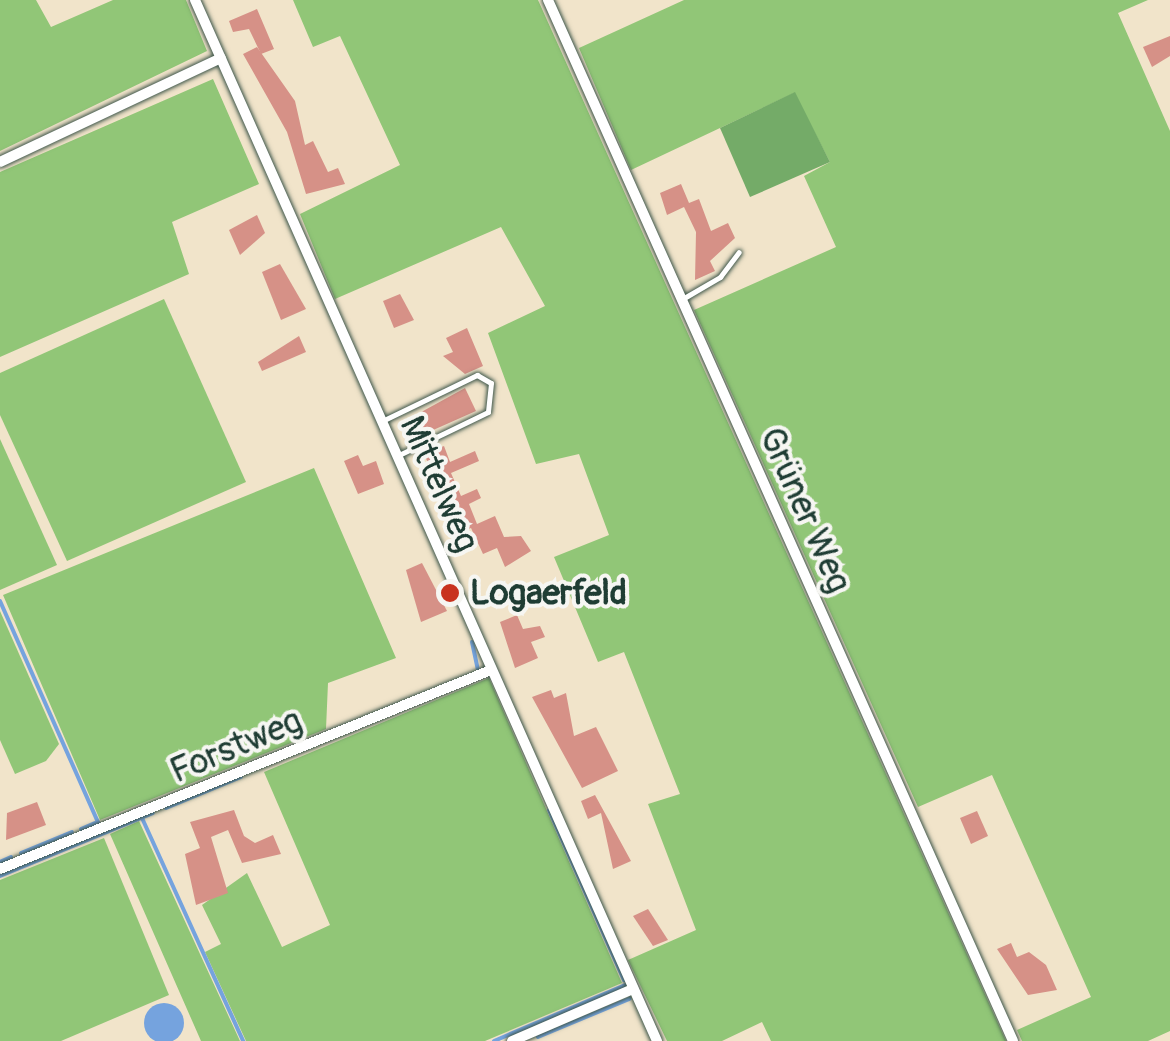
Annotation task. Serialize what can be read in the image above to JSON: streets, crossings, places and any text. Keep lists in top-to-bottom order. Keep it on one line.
{"streets":{"street":["Mittelweg","Grüner Weg","Forstweg"]},"crossings":[["Mittelweg","Forstweg"]],"places":["Logaerfeld"]}
